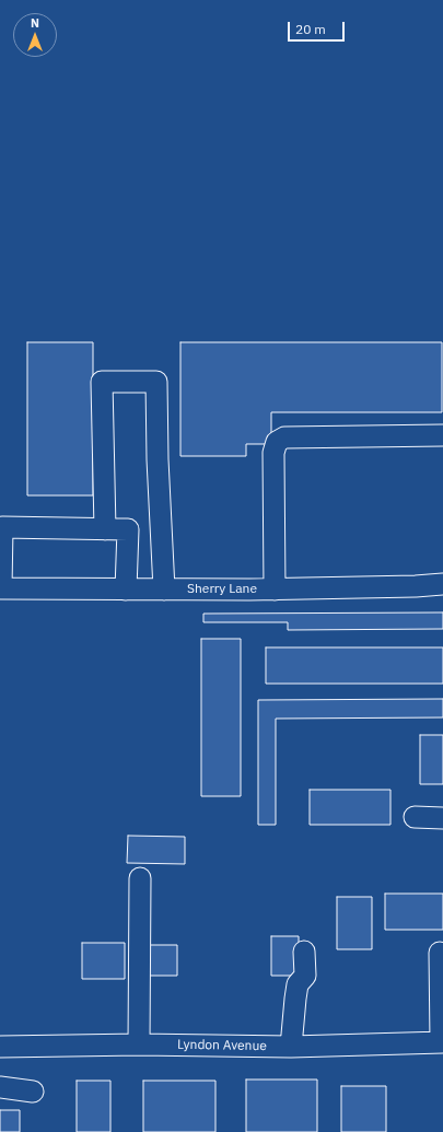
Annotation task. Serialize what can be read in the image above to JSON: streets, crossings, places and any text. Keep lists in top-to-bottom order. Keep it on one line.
{"streets":{"street":["Sherry Lane","Lyndon Avenue"]},"scale_bar":"20 m","north":"top"}
